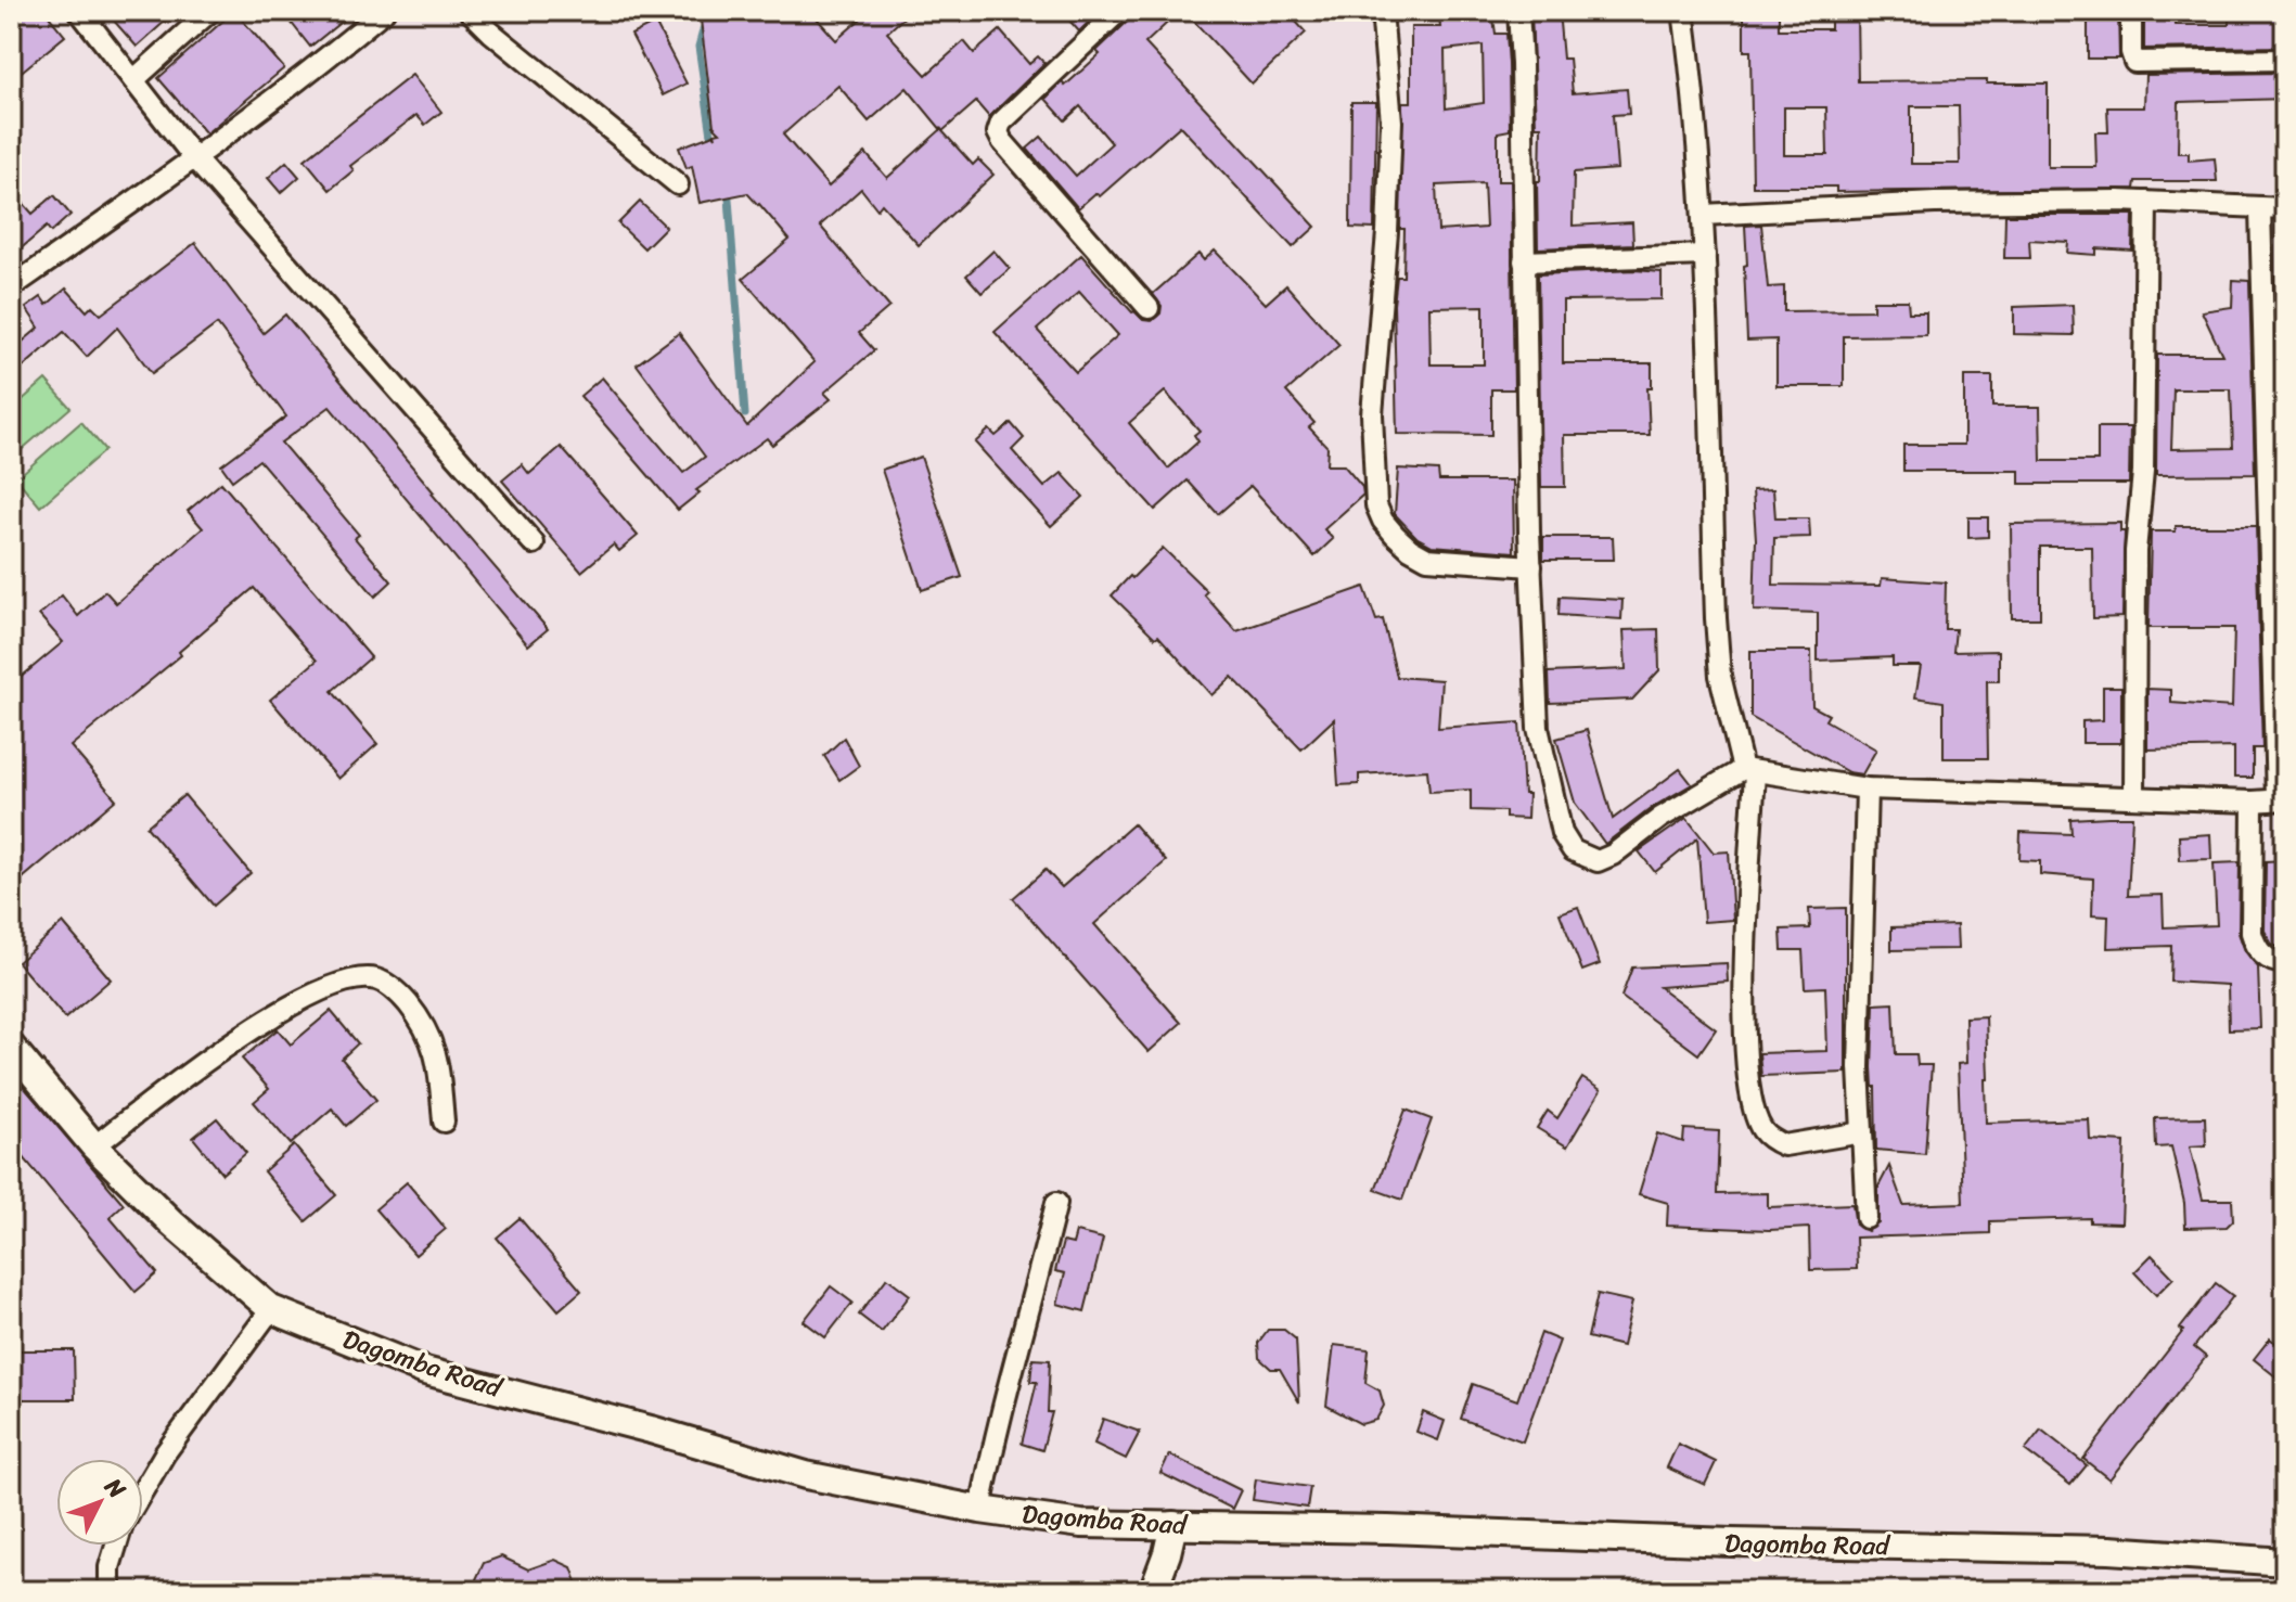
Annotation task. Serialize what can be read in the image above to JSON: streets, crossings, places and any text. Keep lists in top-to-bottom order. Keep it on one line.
{"streets":{"street":["Dagomba Road"]},"north":"top right"}
